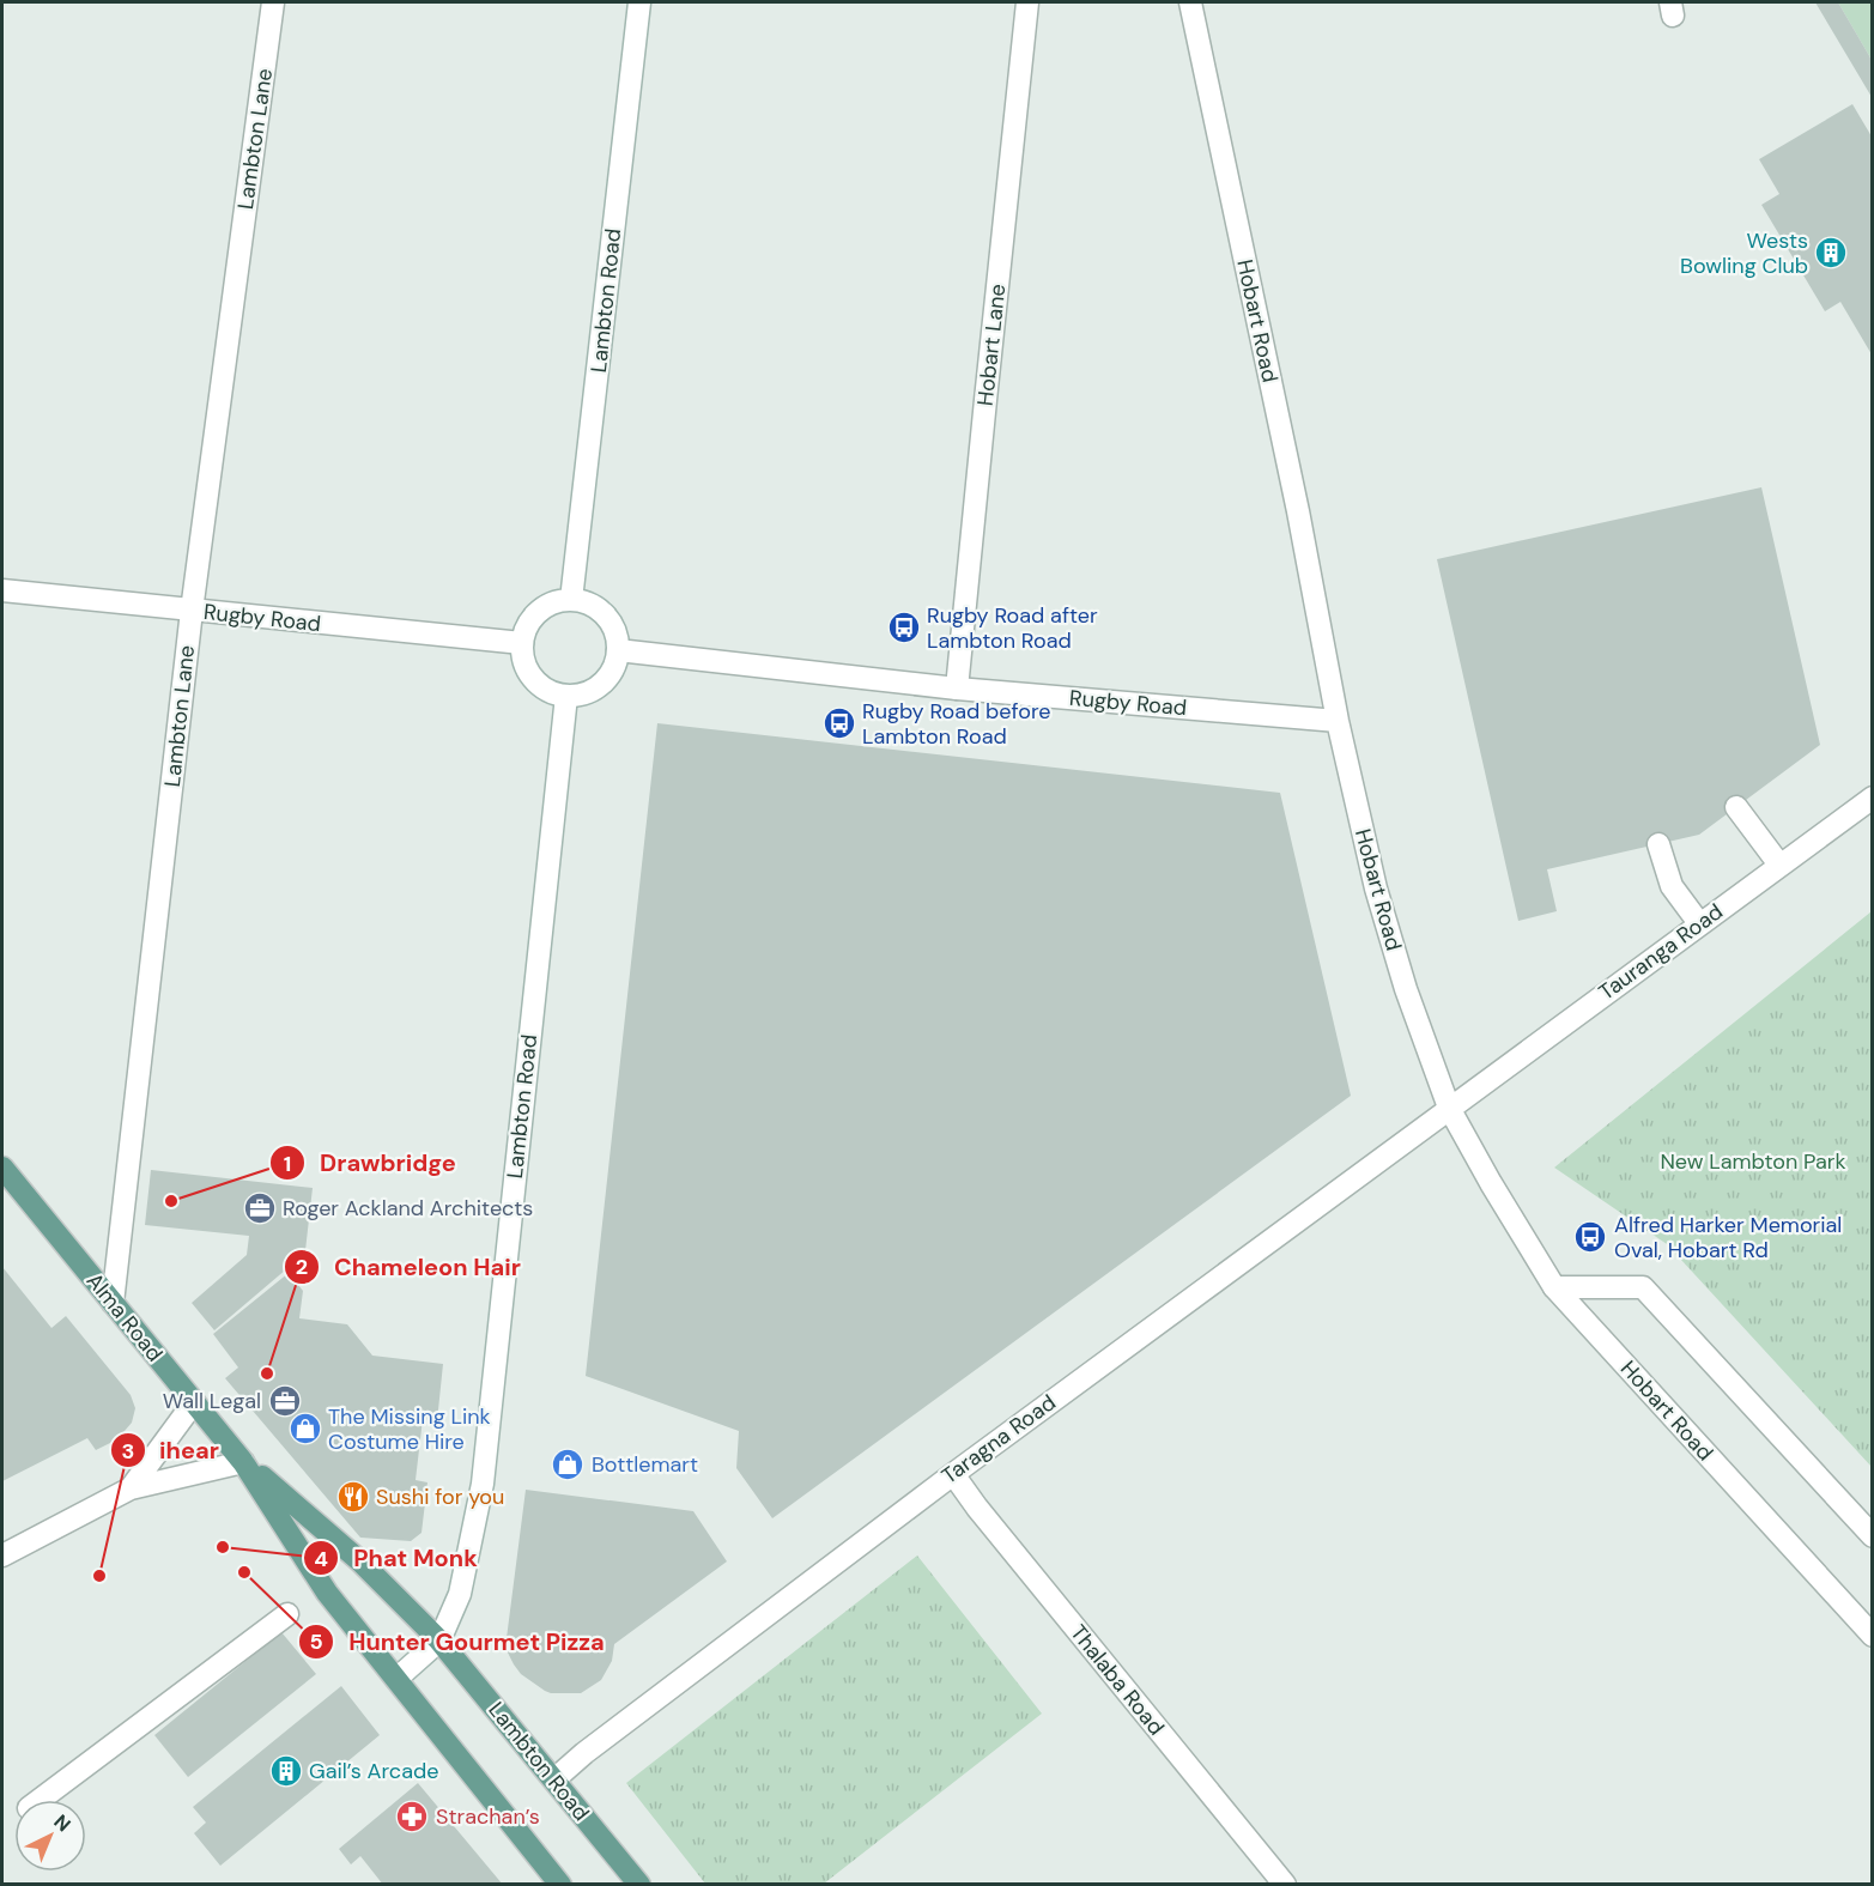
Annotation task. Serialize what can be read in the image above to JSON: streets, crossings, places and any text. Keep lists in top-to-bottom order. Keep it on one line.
{"streets":{"main road":["Lambton Road","Alma Road"],"street":["Lambton Lane","Hobart Road","Hobart Lane","Rugby Road","Tauranga Road","Taragna Road","Thalaba Road"]},"crossings":[["Lambton Lane","Rugby Road"],["Lambton Lane","Alma Road"],["Lambton Road","Rugby Road"],["Lambton Road","Alma Road"],["Lambton Road","Taragna Road"],["Hobart Road","Rugby Road"],["Hobart Road","Tauranga Road"],["Hobart Road","Taragna Road"],["Hobart Lane","Rugby Road"],["Tauranga Road","Taragna Road"],["Taragna Road","Thalaba Road"]],"parks":["New Lambton Park"],"places":{"building":["Wests Bowling Club","Gail’s Arcade"],"bus stop":["Rugby Road after Lambton Road","Rugby Road before Lambton Road","Alfred Harker Memorial Oval, Hobart Rd"],"other":["Drawbridge","Chameleon Hair","Phat Monk","Hunter Gourmet Pizza","ihear"],"office":["Roger Ackland Architects","Wall Legal"],"shop":["The Missing Link Costume Hire","Bottlemart"],"restaurant":["Sushi for you"],"pharmacy":["Strachan’s"]},"north":"top right"}
